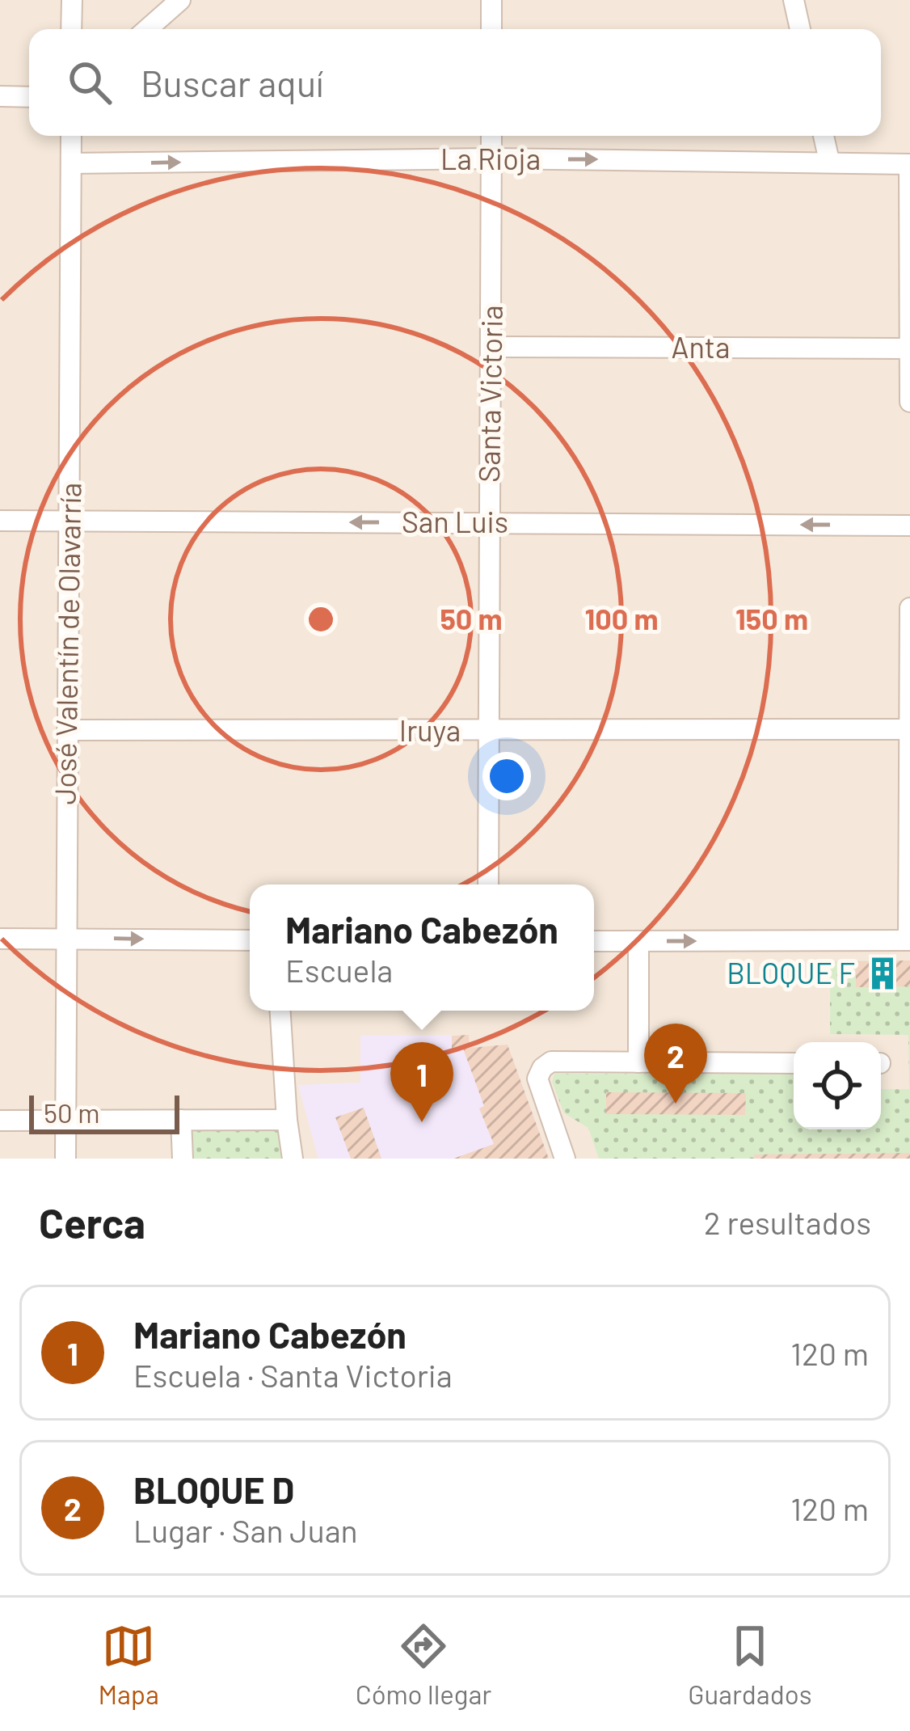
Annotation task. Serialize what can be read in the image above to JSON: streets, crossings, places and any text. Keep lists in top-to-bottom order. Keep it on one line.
{"streets":{"street":["La Rioja","Anta","Santa Victoria","San Luis","José Valentín de Olavarría","Iruya"]},"crossings":[["La Rioja","Santa Victoria"],["La Rioja","José Valentín de Olavarría"],["Anta","Santa Victoria"],["Santa Victoria","San Luis"],["Santa Victoria","Iruya"],["San Luis","José Valentín de Olavarría"],["José Valentín de Olavarría","Iruya"]],"one_way":["La Rioja","San Luis"],"places":{"building":["BLOQUE F"]},"scale_bar":"50 m","page":{"search":"Buscar aquí","popup":["Mariano Cabezón","Escuela"],"pins":["2","1"],"scale":"50 m","heading":["Cerca","2 resultados"],"list":[{"mark":"1","name":"Mariano Cabezón","note":"Escuela · Santa Victoria","value":"120 m"},{"mark":"2","name":"BLOQUE D","note":"Lugar · San Juan","value":"120 m"}],"nav":["Mapa","Cómo llegar","Guardados"]},"rings":["50 m","100 m","150 m"]}
